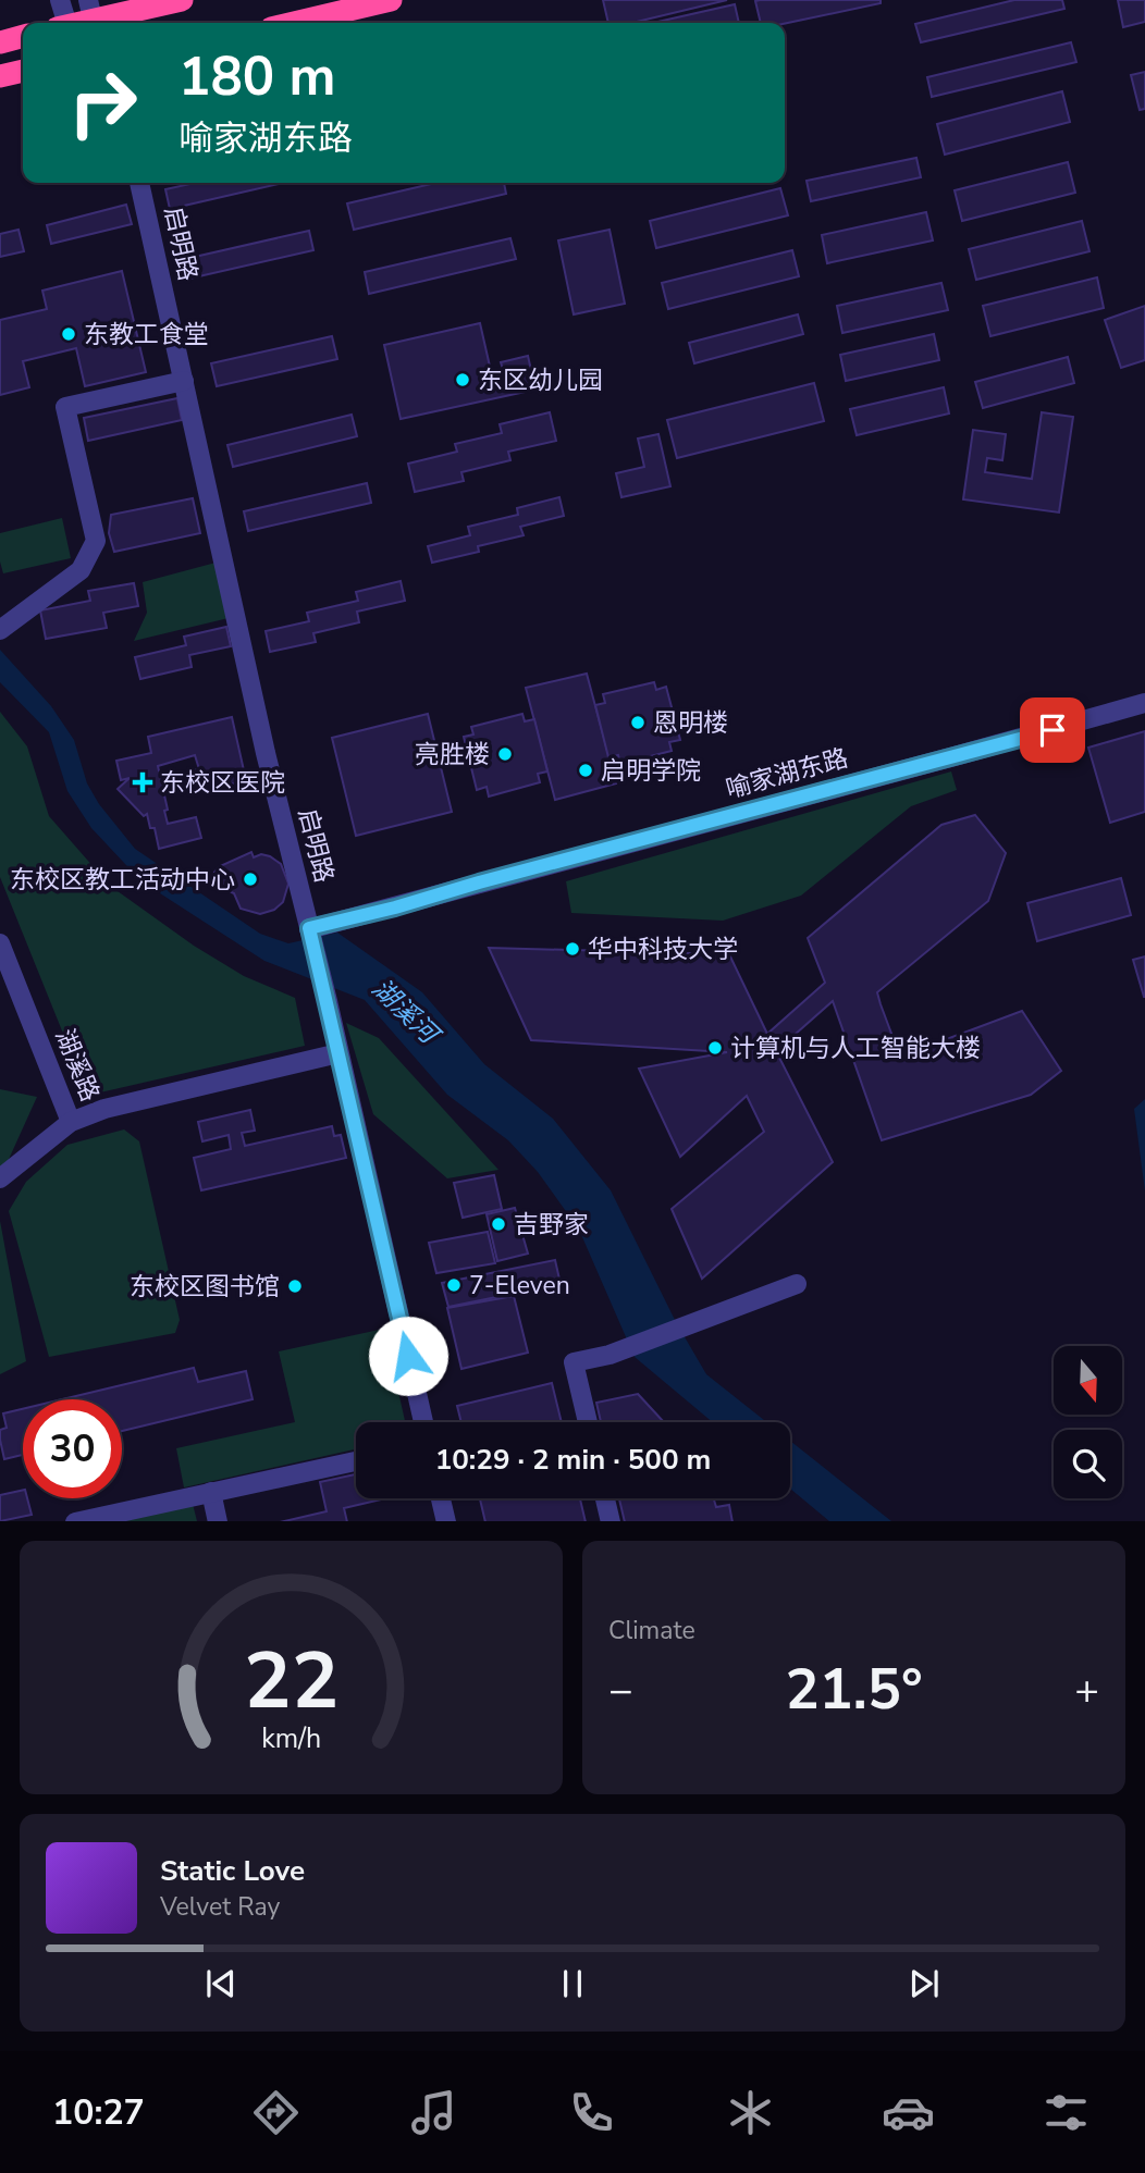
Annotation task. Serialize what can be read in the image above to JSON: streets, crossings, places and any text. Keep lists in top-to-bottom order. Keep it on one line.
{"streets":{"street":["启明路","喻家湖东路","湖溪路"]},"crossings":[["启明路","喻家湖东路"]],"water":["湖溪河"],"places":{"other":["东教工食堂","东区幼儿园","恩明楼","亮胜楼","启明学院","东校区教工活动中心","华中科技大学","计算机与人工智能大楼","吉野家","7-Eleven","东校区图书馆"],"health":["东校区医院"]},"north":"bottom","page":{"turn":["180 m","喻家湖东路"],"limit":"30","trip":"10:29 · 2 min · 500 m","tile":"Climate","heat":["−","21.5°","+"],"song":["Static Love","Velvet Ray"],"tabs":"10:27","gauge":["22","km/h"]}}
